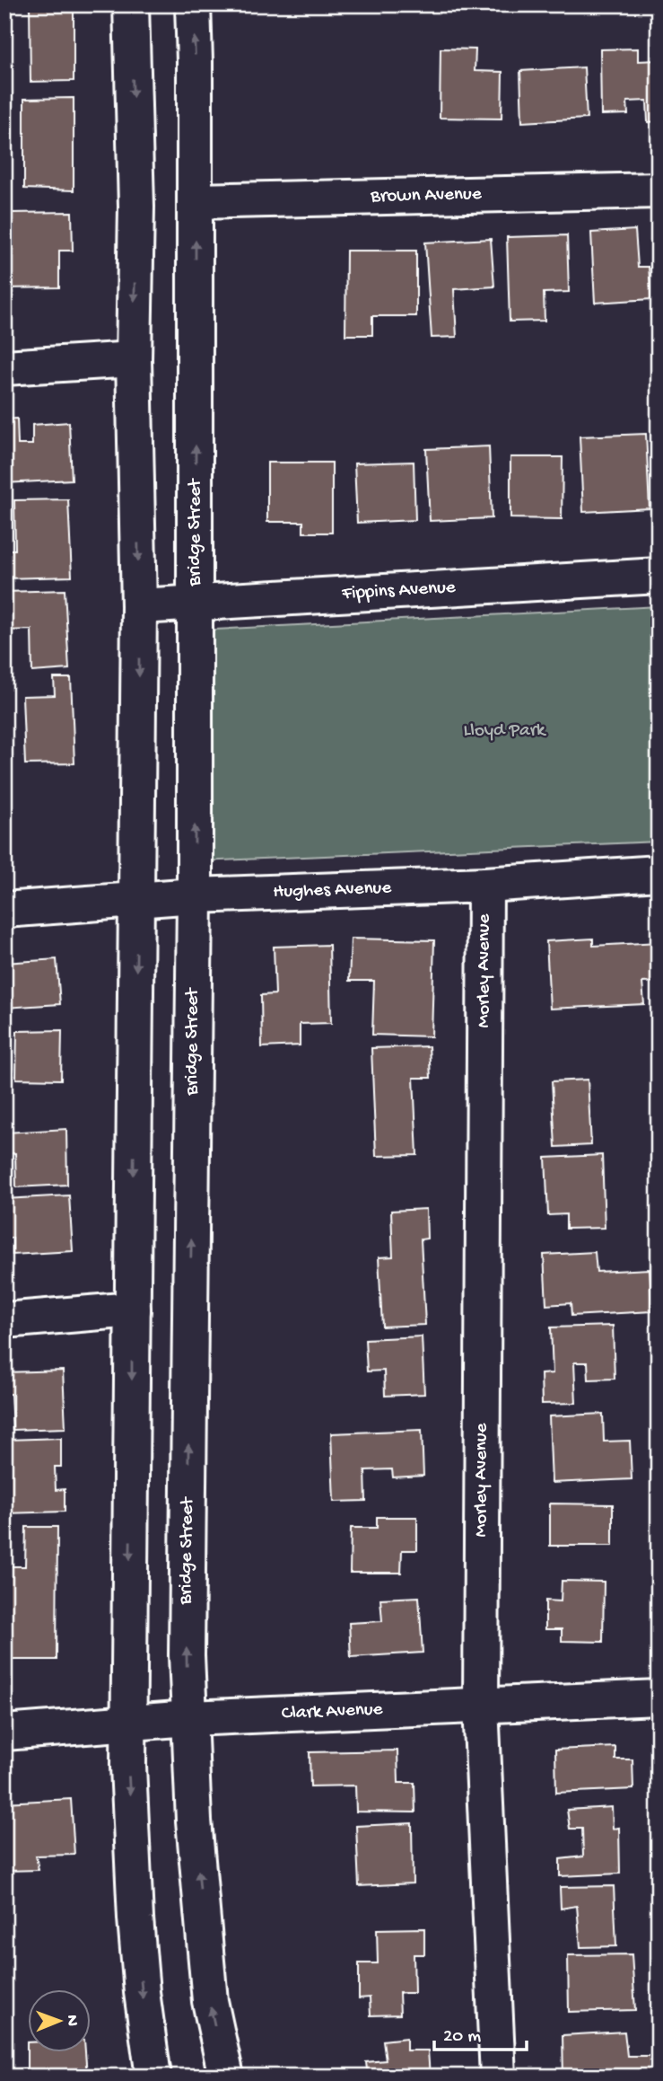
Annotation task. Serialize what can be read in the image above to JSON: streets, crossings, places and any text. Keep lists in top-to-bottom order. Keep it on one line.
{"streets":{"main road":["Brown Avenue","Bridge Street","Fippins Avenue","Hughes Avenue","Morley Avenue","Clark Avenue"]},"crossings":[["Brown Avenue","Bridge Street"],["Bridge Street","Fippins Avenue"],["Bridge Street","Hughes Avenue"],["Bridge Street","Clark Avenue"],["Hughes Avenue","Morley Avenue"],["Morley Avenue","Clark Avenue"]],"parks":["Lloyd Park"],"scale_bar":"20 m","north":"right"}
